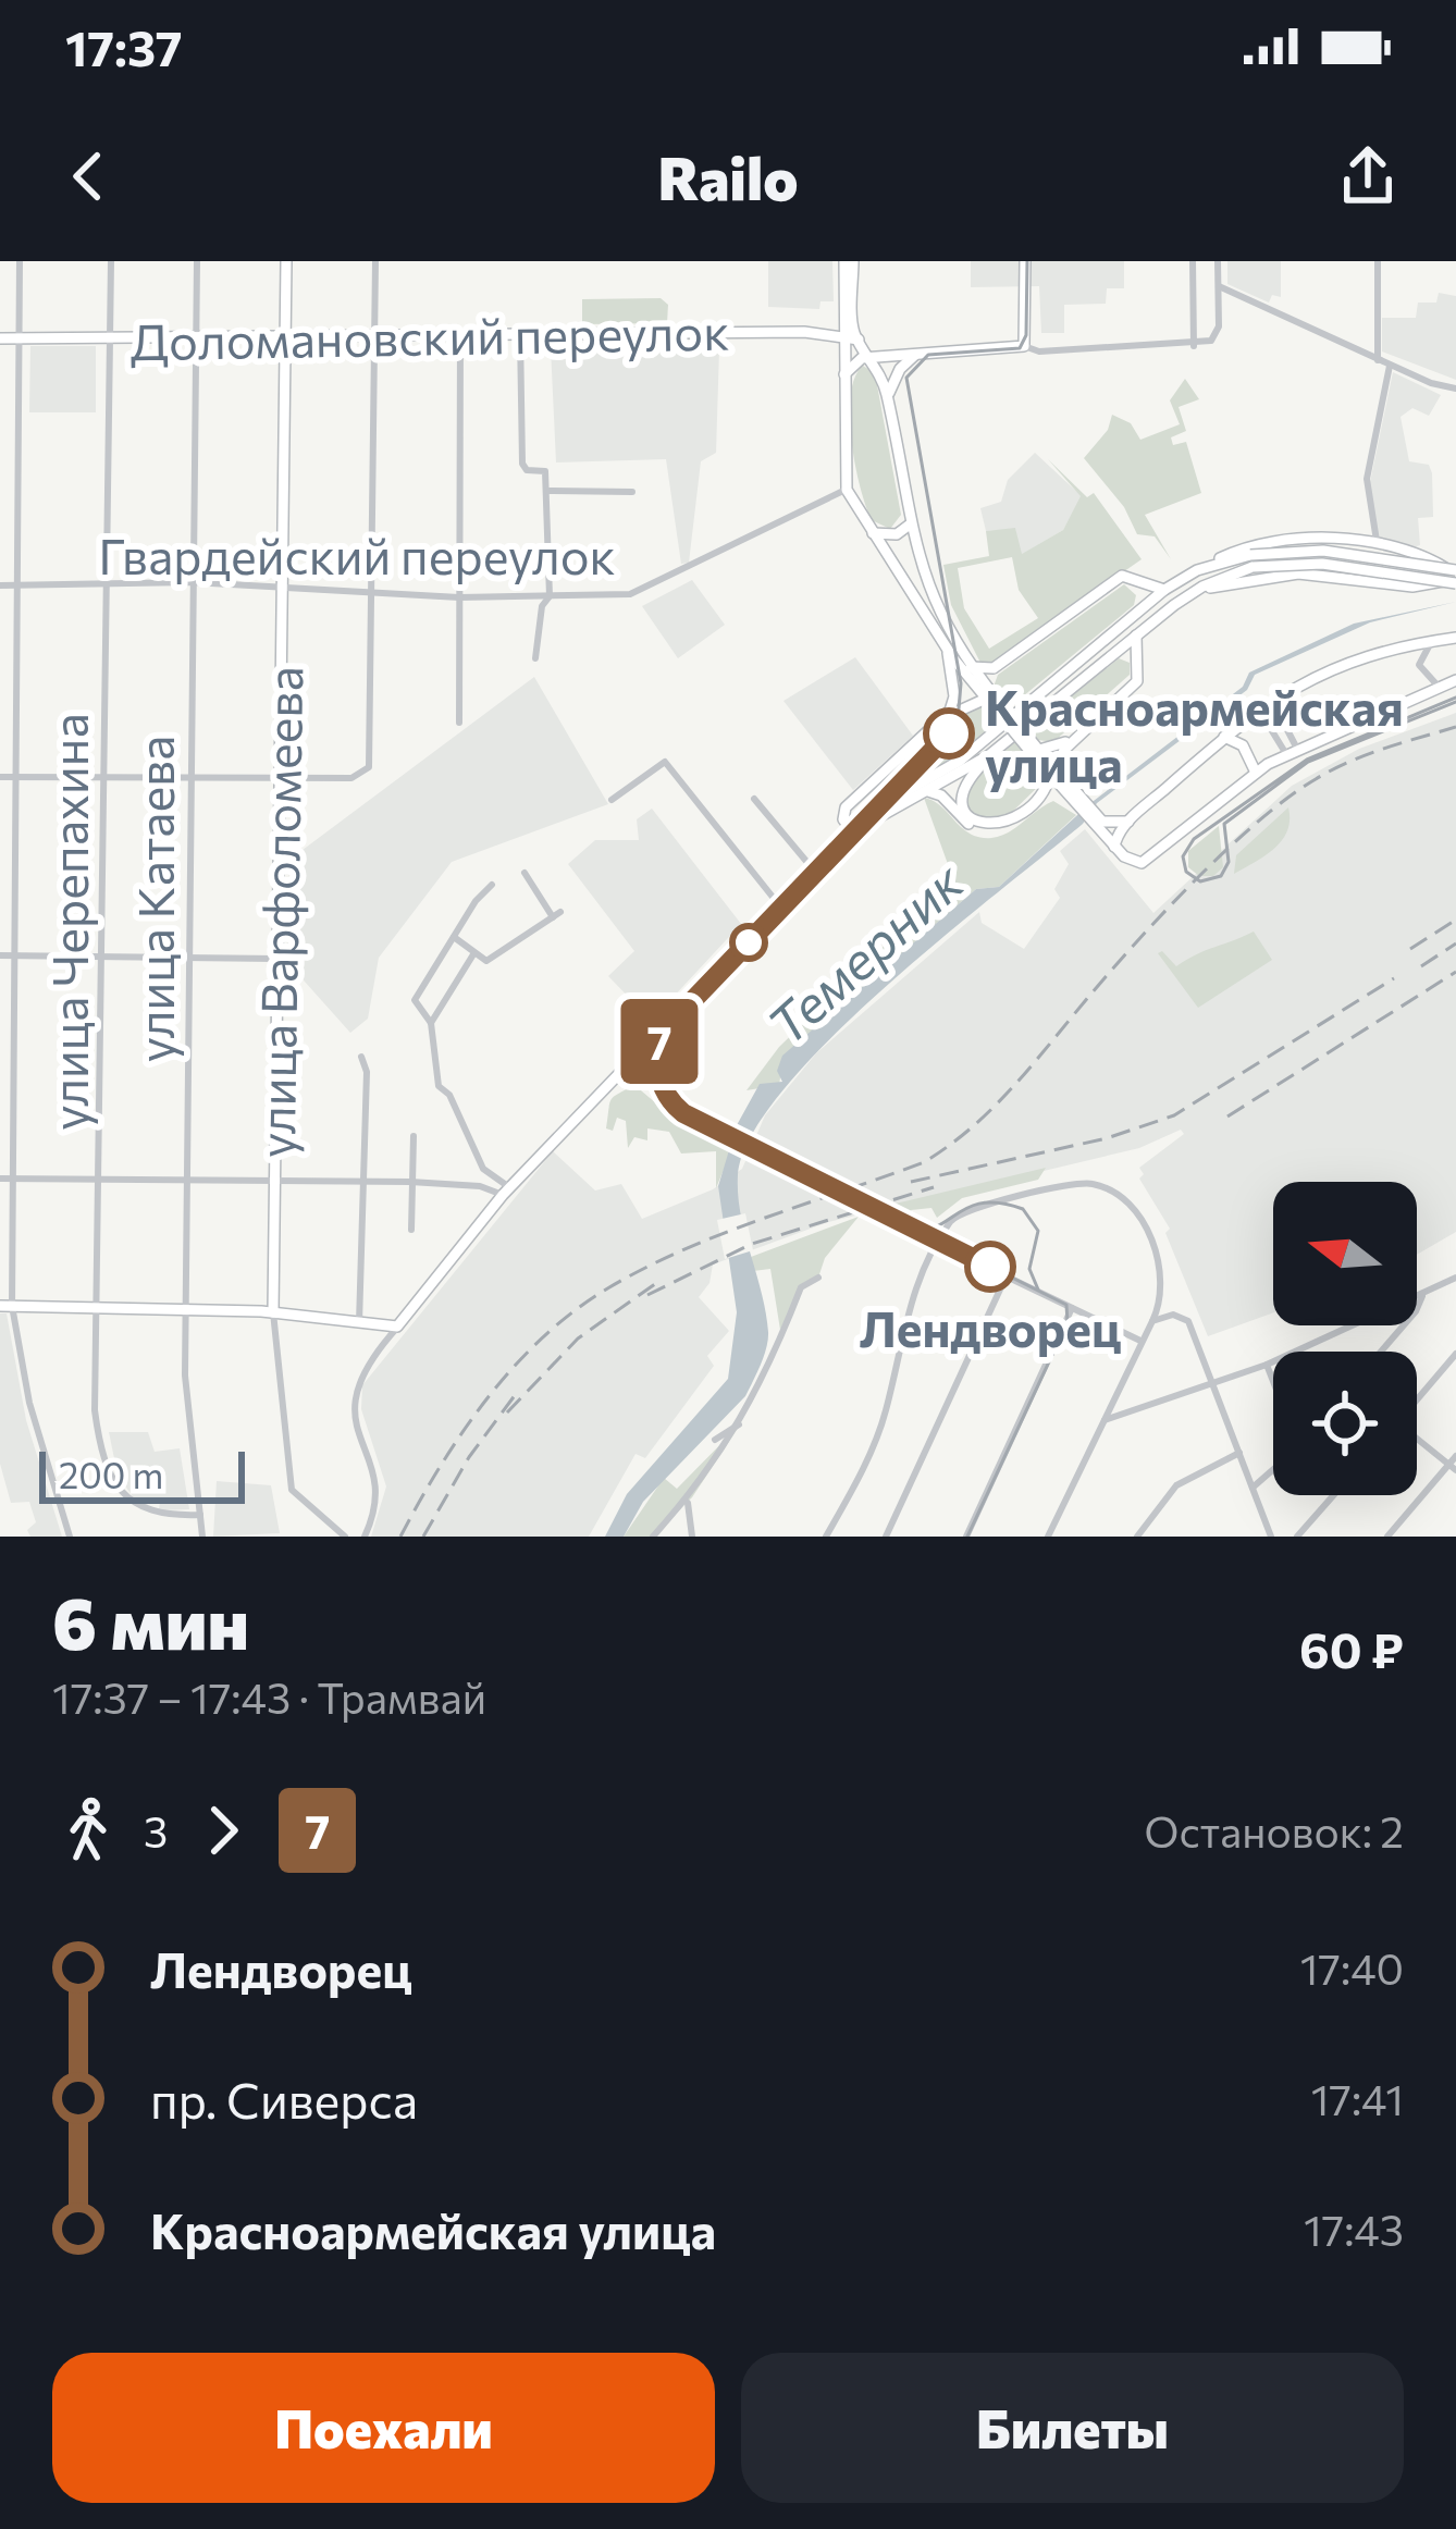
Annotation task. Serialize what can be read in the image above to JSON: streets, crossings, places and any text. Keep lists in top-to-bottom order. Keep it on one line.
{"streets":{"main road":["Доломановский переулок","улица Варфоломеева"],"street":["Гвардейский переулок","улица Катаева","улица Черепахина"]},"crossings":[["Доломановский переулок","улица Катаева"],["Доломановский переулок","улица Варфоломеева"],["Доломановский переулок","улица Черепахина"],["Гвардейский переулок","улица Катаева"],["Гвардейский переулок","улица Варфоломеева"],["Гвардейский переулок","улица Черепахина"],["улица Катаева","улица Черепахина"]],"water":["Темерник"],"places":["Красноармейская улица","Лендворец"],"lines":["tram line 7"],"scale_bar":"200 m","north":"left","page":{"status":"17:37","header":"Railo","on_map":"7","scale":"200 m","heading":["6 мин","17:37 – 17:43 · Трамвай","60 ₽"],"legs":["3","7","Остановок: 2"],"list":[{"name":"Лендворец","value":"17:40"},{"name":"пр. Сиверса","value":"17:41"},{"name":"Красноармейская улица","value":"17:43"}],"buttons":["Поехали","Билеты"]}}
